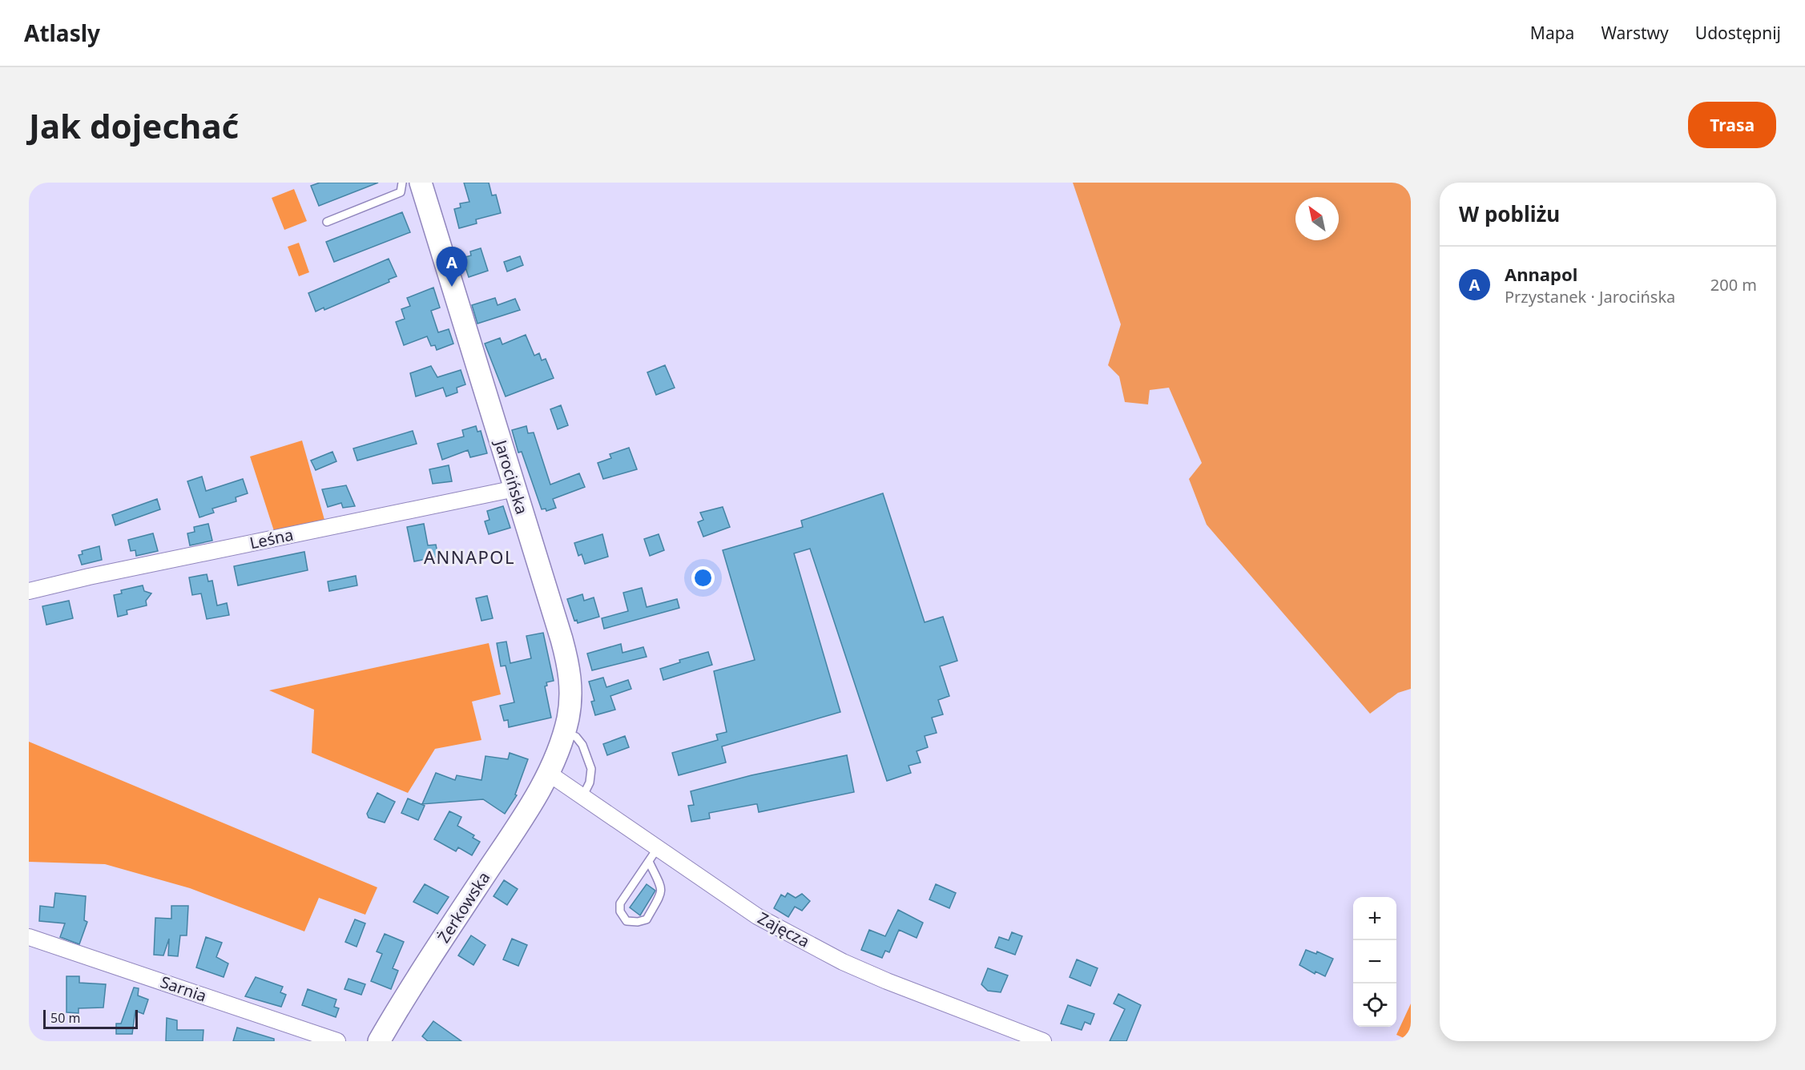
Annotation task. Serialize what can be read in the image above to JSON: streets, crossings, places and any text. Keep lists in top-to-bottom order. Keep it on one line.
{"streets":{"street":["Jarocińska","Leśna","Żerkowska","Zajęcza","Sarnia"]},"crossings":[["Jarocińska","Leśna"],["Jarocińska","Żerkowska"],["Jarocińska","Zajęcza"],["Żerkowska","Zajęcza"]],"districts":["ANNAPOL"],"scale_bar":"50 m","north":"top left","page":{"header":"Atlasly","nav":["Mapa","Warstwy","Udostępnij"],"buttons":"Trasa","title":"Jak dojechać","heading":"W pobliżu","list":[{"mark":"A","name":"Annapol","note":"Przystanek · Jarocińska","value":"200 m"}],"pins":"A","map_buttons":["+","−"],"scale":"50 m"}}
